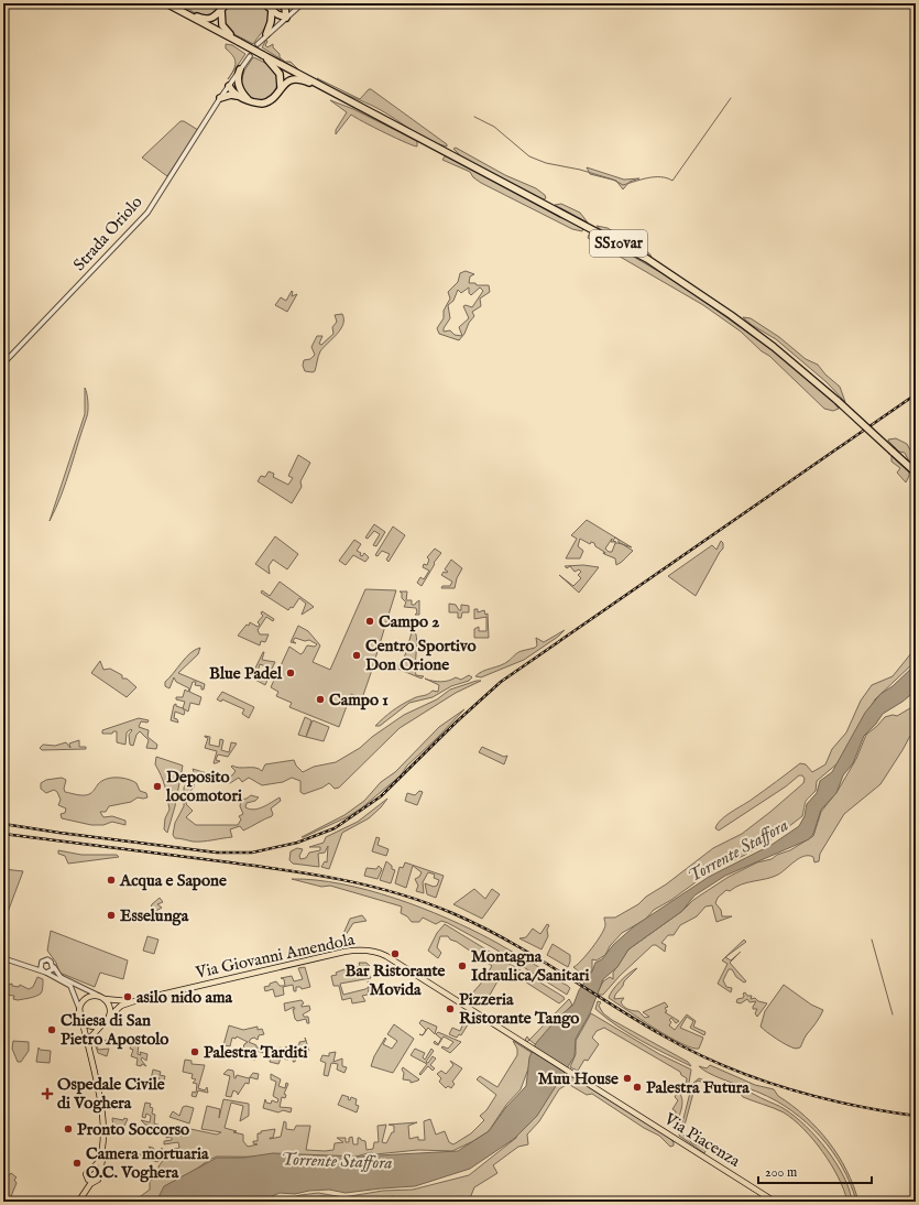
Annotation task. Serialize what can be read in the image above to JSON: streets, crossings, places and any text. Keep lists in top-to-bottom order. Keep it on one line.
{"streets":{"highway":["SS10var"],"main road":["Via Giovanni Amendola","Via Piacenza"],"street":["Strada Oriolo"]},"crossings":[["Via Giovanni Amendola","Via Piacenza"]],"water":["Torrente Staffora"],"places":{"other":["Campo 2","Centro Sportivo Don Orione","Blue Padel","Campo 1","Deposito locomotori","Acqua e Sapone","Esselunga","Bar Ristorante Movida","Montagna Idraulica/Sanitari","asilo nido ama","Pizzeria Ristorante Tango","Chiesa di San Pietro Apostolo","Palestra Tarditi","Muu House","Palestra Futura","Pronto Soccorso","Camera mortuaria O.C. Voghera"],"health":["Ospedale Civile di Voghera"]},"scale_bar":"200 m"}
